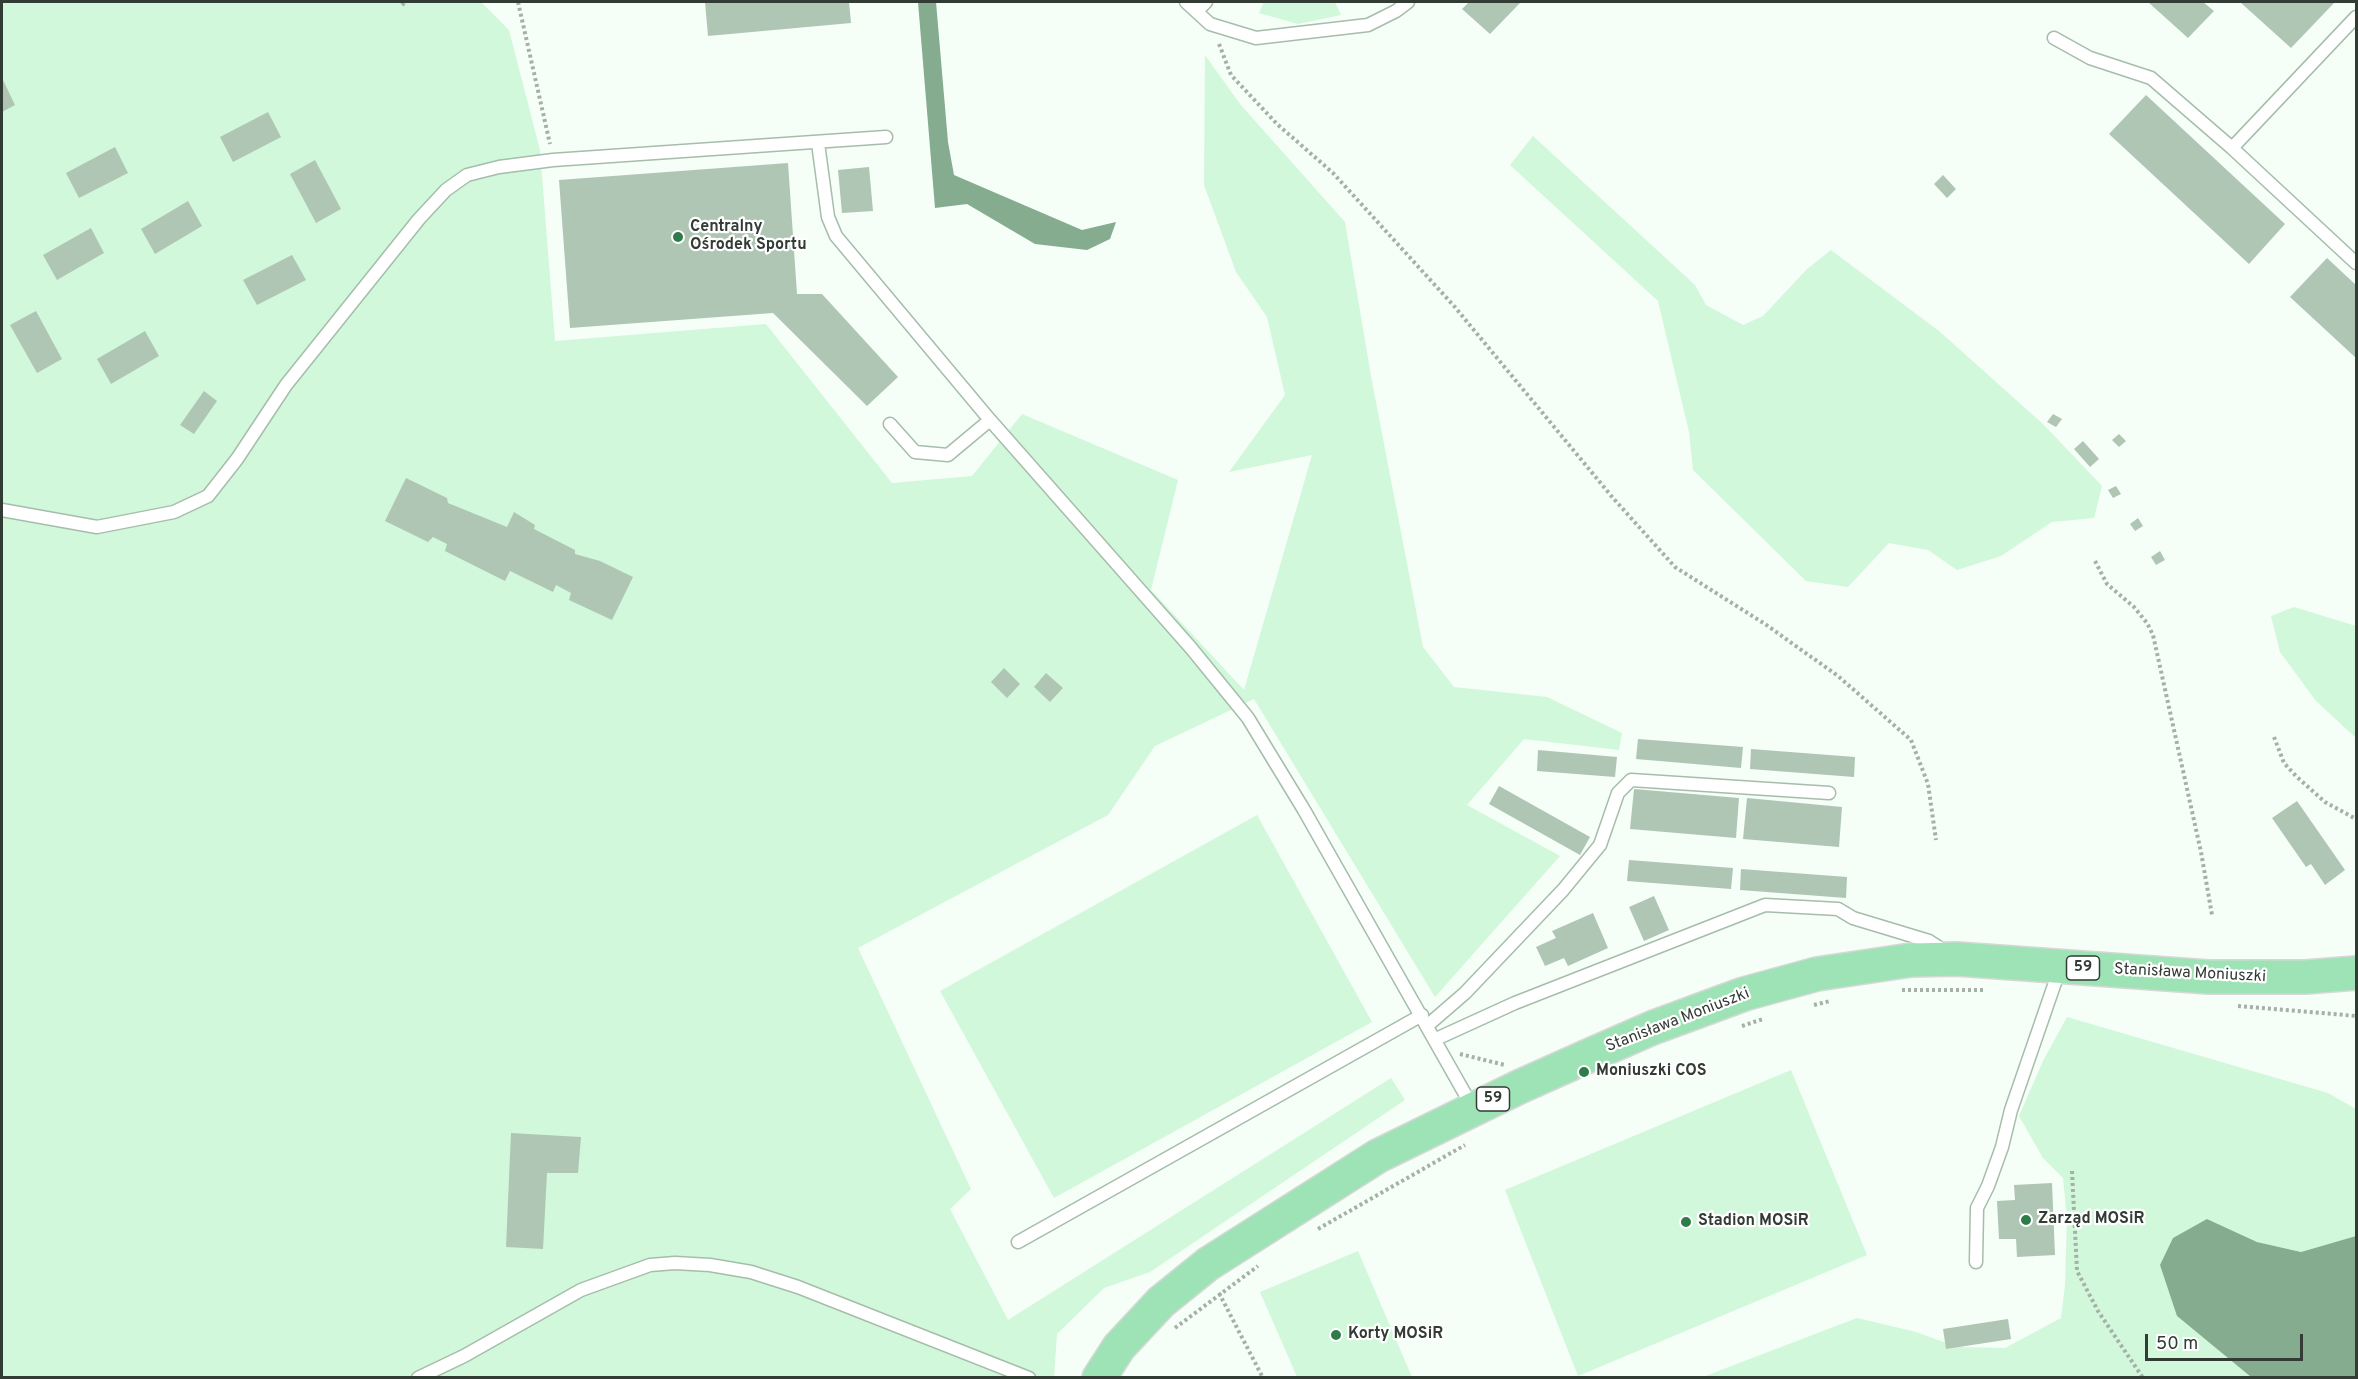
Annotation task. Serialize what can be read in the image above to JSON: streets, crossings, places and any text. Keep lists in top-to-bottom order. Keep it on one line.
{"streets":{"main road":["59","Stanisława Moniuszki"]},"places":["Centralny Ośrodek Sportu","Moniuszki COS","Zarząd MOSiR","Stadion MOSiR","Korty MOSiR"],"scale_bar":"50 m"}
